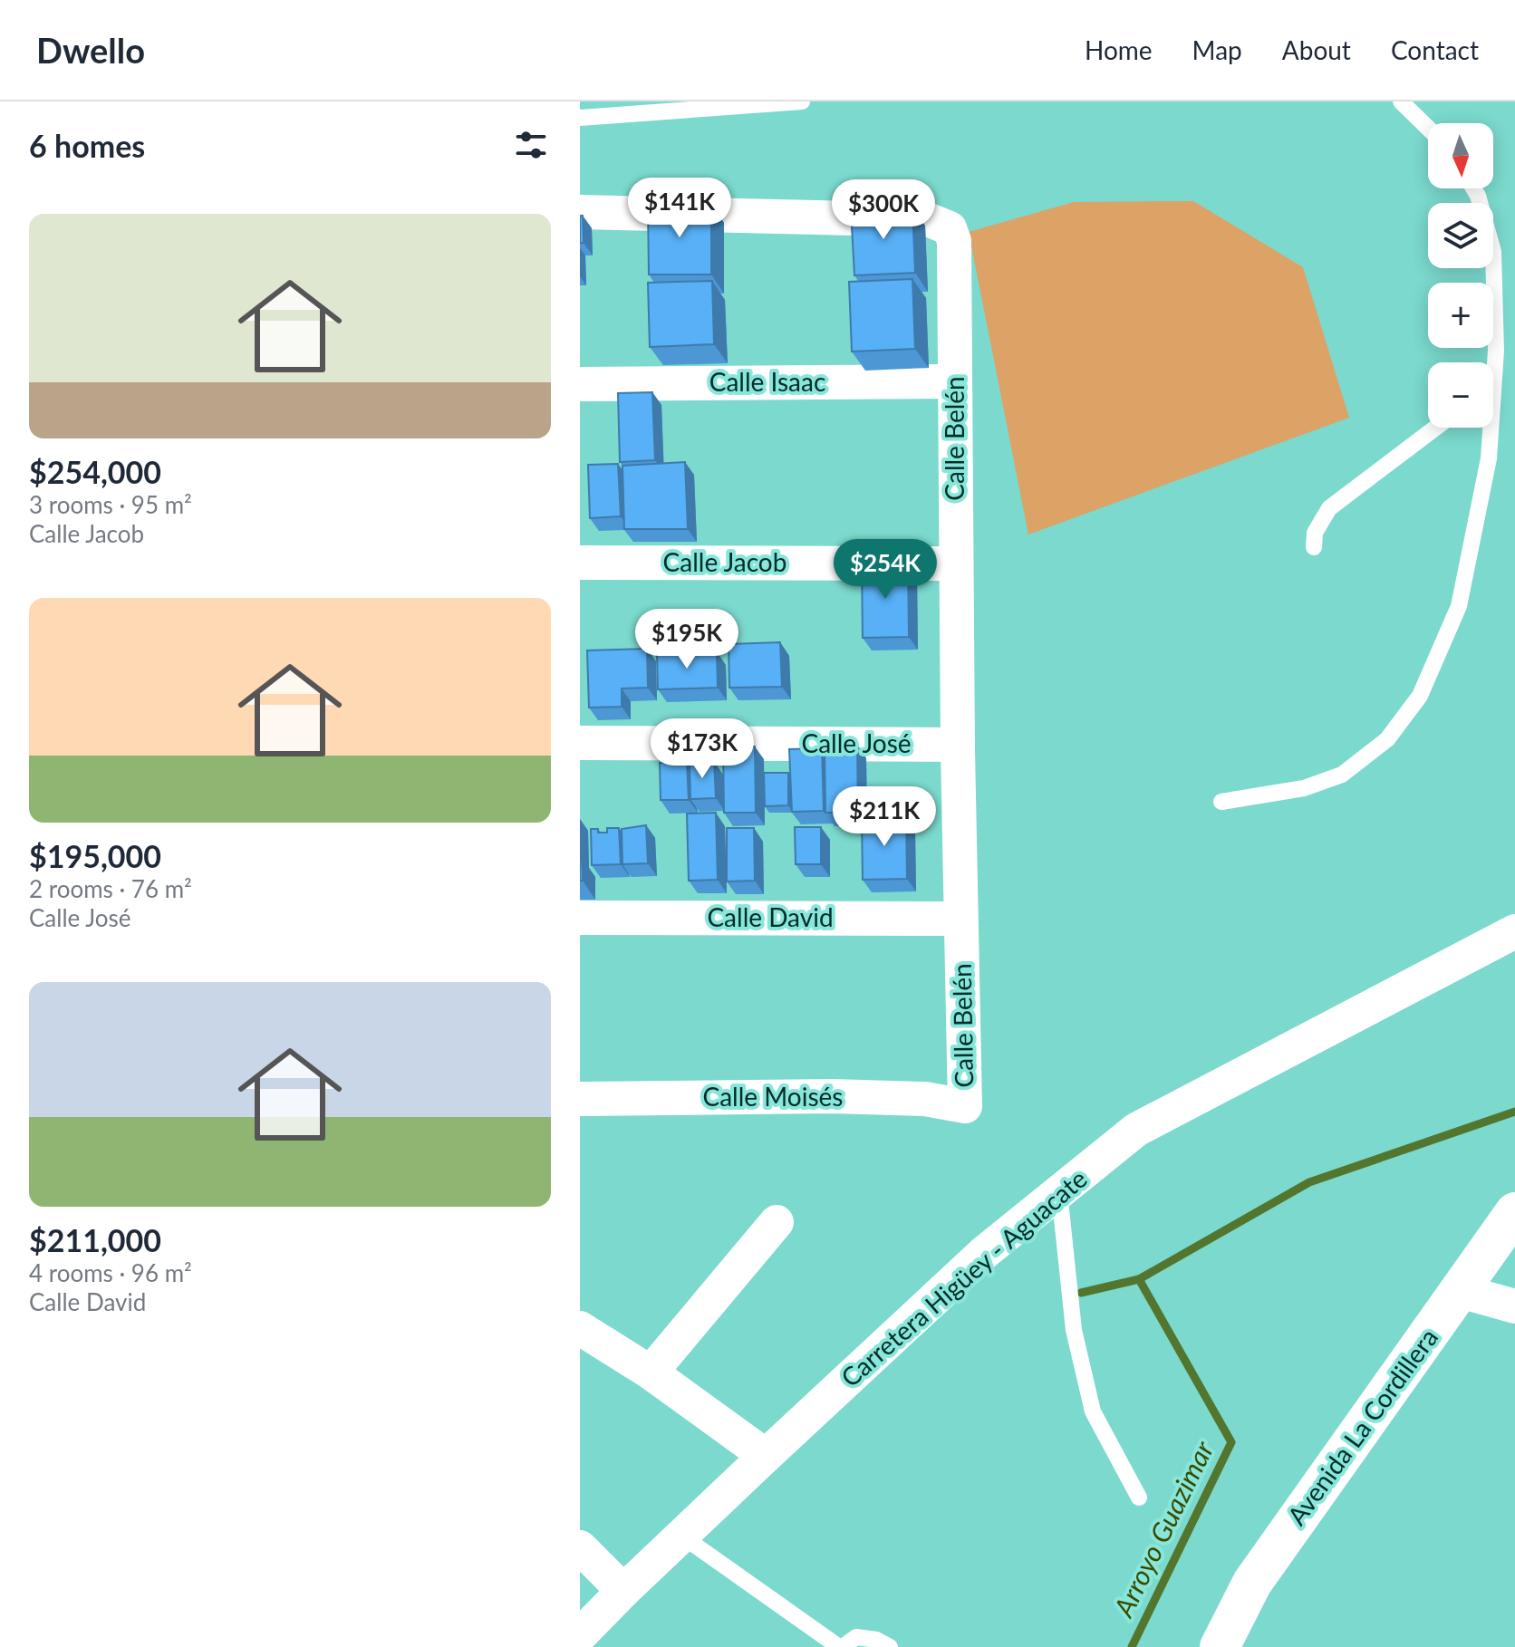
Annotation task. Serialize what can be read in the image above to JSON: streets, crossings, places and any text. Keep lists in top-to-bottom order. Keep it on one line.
{"streets":{"main road":["Avenida La Cordillera"],"street":["Calle Isaac","Calle Belén","Calle Jacob","Calle José","Calle David","Calle Moisés","Carretera Higüey - Aguacate"]},"crossings":[["Calle Isaac","Calle Belén"],["Calle Belén","Calle Jacob"],["Calle Belén","Calle José"],["Calle Belén","Calle David"],["Calle Belén","Calle Moisés"]],"water":["Arroyo Guazimar"],"north":"bottom","page":{"header":"Dwello","nav":["Home","Map","About","Contact"],"heading":"6 homes","map_buttons":["+","−"],"price":["$141K","$300K","$254K","$195K","$173K","$211K"],"list":[{"name":"$254,000","note":"3 rooms · 95 m² · Calle Jacob"},{"name":"$195,000","note":"2 rooms · 76 m² · Calle José"},{"name":"$211,000","note":"4 rooms · 96 m² · Calle David"}]}}
